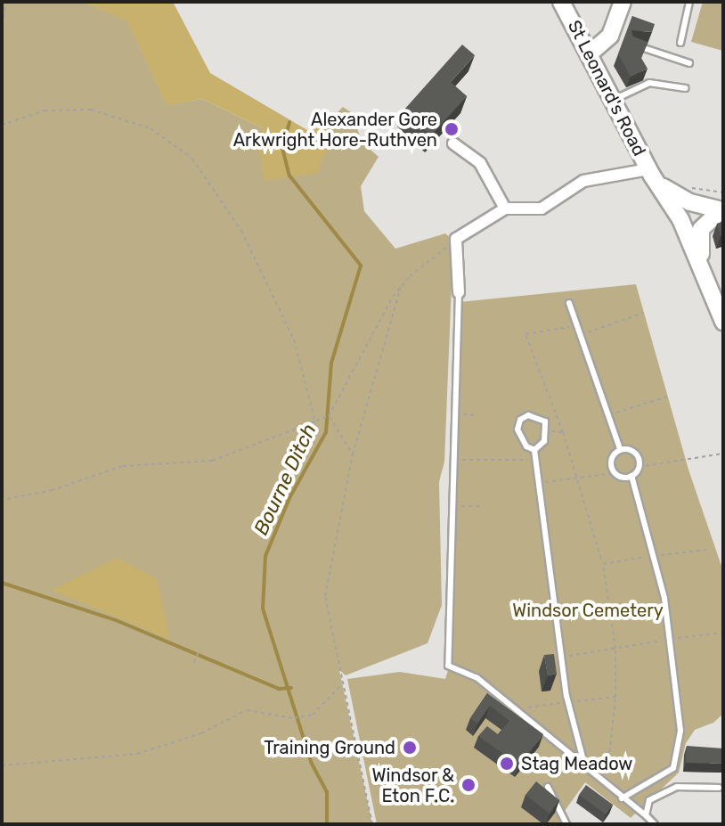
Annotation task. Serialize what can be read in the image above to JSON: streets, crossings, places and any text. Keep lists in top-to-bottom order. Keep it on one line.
{"streets":{"main road":["St Leonard's Road"]},"water":["Bourne Ditch"],"parks":["Windsor Cemetery"],"places":["Alexander Gore Arkwright Hore-Ruthven","Training Ground","Stag Meadow","Windsor & Eton F.C."]}
